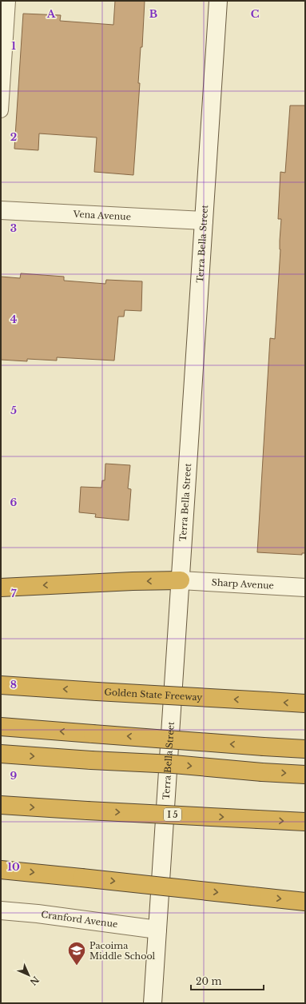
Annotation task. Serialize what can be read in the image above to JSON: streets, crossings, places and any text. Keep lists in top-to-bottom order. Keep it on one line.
{"streets":{"highway":["Golden State Freeway","I 5"],"main road":["Vena Avenue","Terra Bella Street","Sharp Avenue","Cranford Avenue"]},"crossings":[["Vena Avenue","Terra Bella Street"],["Terra Bella Street","Sharp Avenue"],["Terra Bella Street","Cranford Avenue"]],"places":{"school or university":["Pacoima Middle School"]},"scale_bar":"20 m","north":"bottom right","grid":{"columns":["A","B","C"],"rows":["1","2","3","4","5","6","7","8","9","10"]}}
